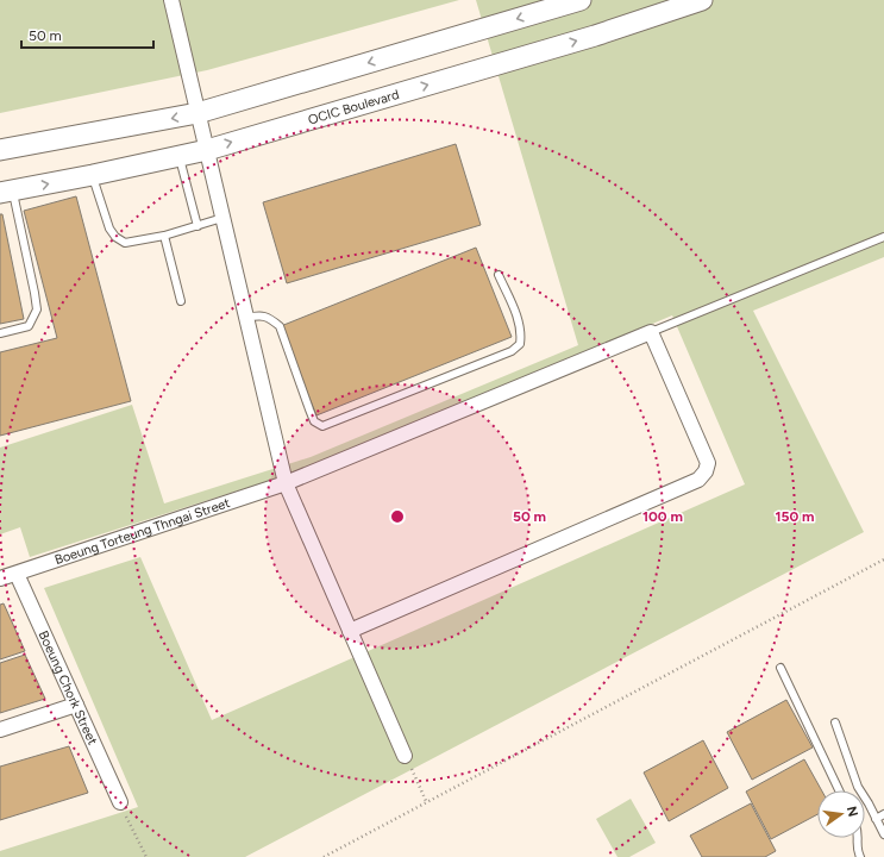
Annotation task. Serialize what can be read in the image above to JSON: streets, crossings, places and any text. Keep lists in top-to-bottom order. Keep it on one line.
{"streets":{"street":["OCIC Boulevard","Boeung Torteung Thngai Street","Boeung Chork Street"]},"crossings":[["Boeung Torteung Thngai Street","Boeung Chork Street"]],"scale_bar":"50 m","north":"right","rings":["50 m","100 m","150 m"]}
